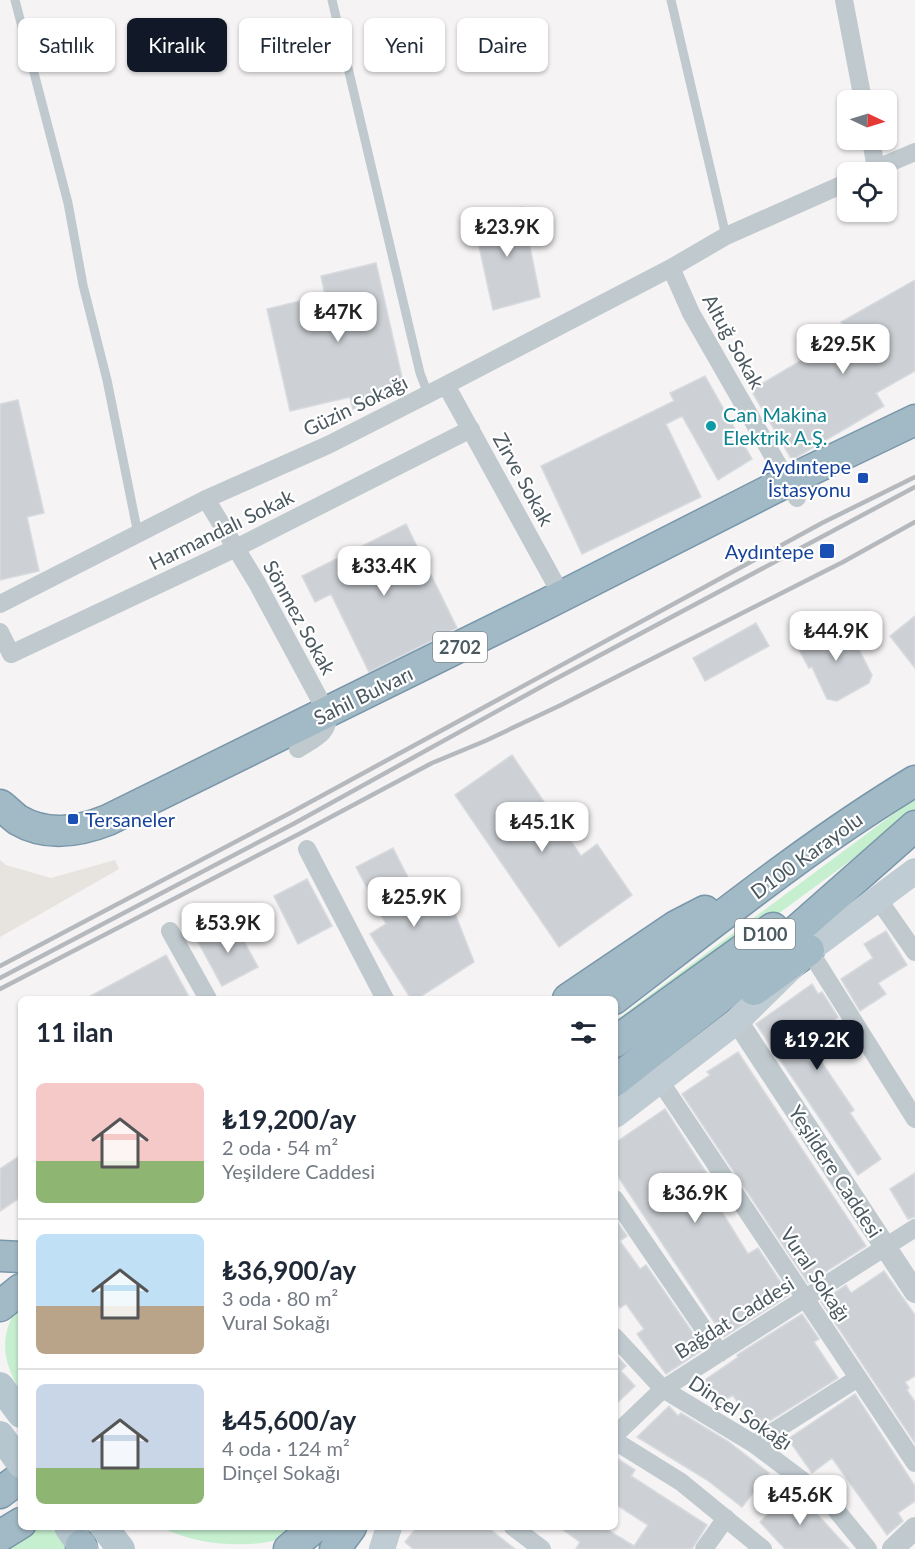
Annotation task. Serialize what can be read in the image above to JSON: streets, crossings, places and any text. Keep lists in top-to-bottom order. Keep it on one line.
{"streets":{"highway":["2702","Sahil Bulvarı","D100 Karayolu","D100"],"street":["Altuğ Sokak","Güzin Sokağı","Zirve Sokak","Harmandalı Sokak","Sönmez Sokak","Yeşildere Caddesi","Vural Sokağı","Bağdat Caddesi","Dinçel Sokağı"]},"crossings":[["Altuğ Sokak","Güzin Sokağı"],["Altuğ Sokak","Sahil Bulvarı"],["Güzin Sokağı","Zirve Sokak"],["Güzin Sokağı","Sönmez Sokak"],["Zirve Sokak","Harmandalı Sokak"],["Zirve Sokak","Sahil Bulvarı"],["Harmandalı Sokak","Sönmez Sokak"],["Sönmez Sokak","Sahil Bulvarı"],["Yeşildere Caddesi","Bağdat Caddesi"],["Vural Sokağı","Bağdat Caddesi"],["Bağdat Caddesi","Dinçel Sokağı"]],"places":{"other":["Can Makina Elektrik A.Ş."],"transit":["Aydıntepe İstasyonu","Aydıntepe","Tersaneler"]},"north":"right","page":{"chip":["Satılık","Kiralık","Filtreler","Yeni","Daire"],"price":["₺23.9K","₺47K","₺29.5K","₺33.4K","₺44.9K","₺45.1K","₺25.9K","₺53.9K","₺19.2K","₺36.9K","₺45.6K"],"heading":"11 ilan","list":[{"name":"₺19,200/ay","note":"2 oda · 54 m² · Yeşildere Caddesi"},{"name":"₺36,900/ay","note":"3 oda · 80 m² · Vural Sokağı"},{"name":"₺45,600/ay","note":"4 oda · 124 m² · Dinçel Sokağı"}]}}
